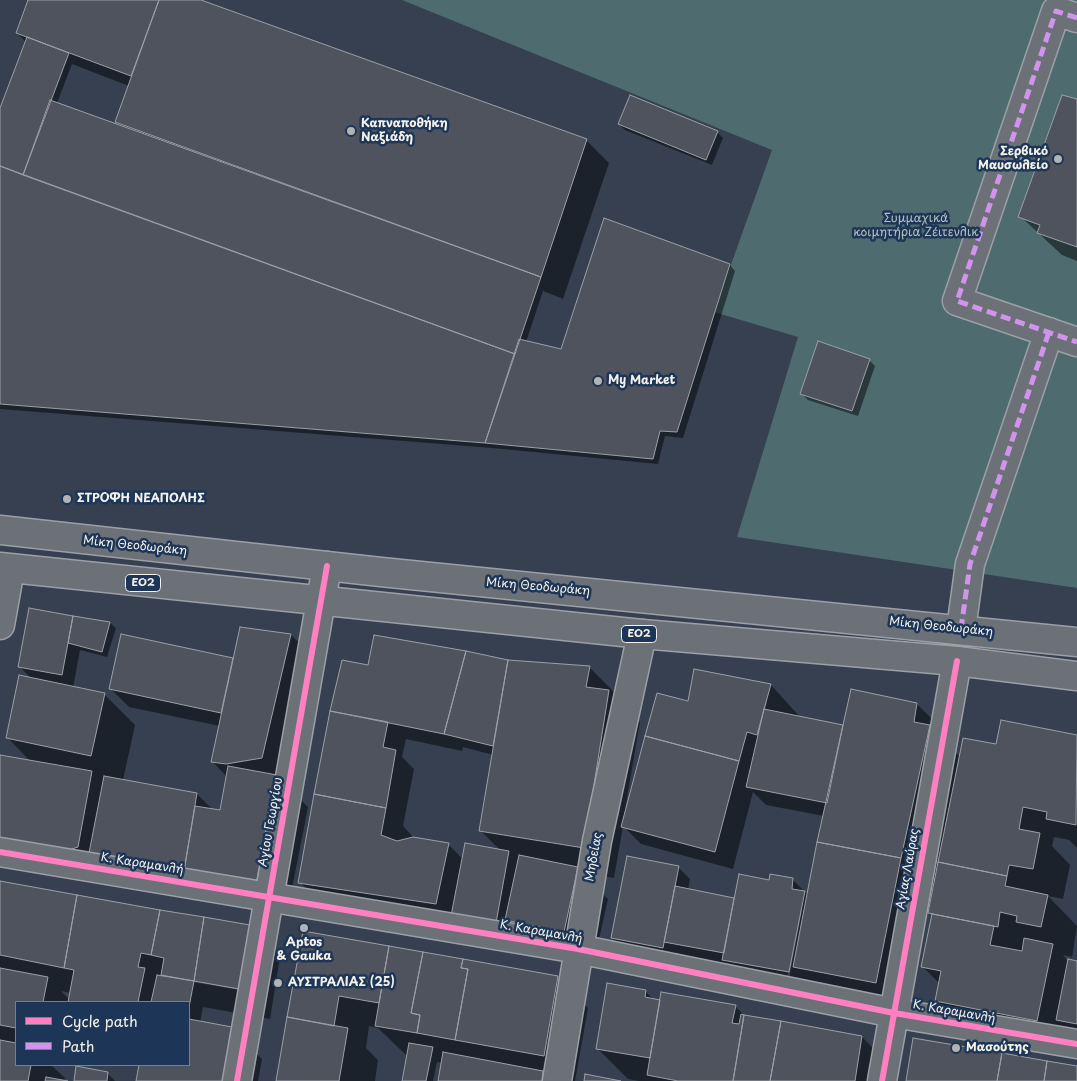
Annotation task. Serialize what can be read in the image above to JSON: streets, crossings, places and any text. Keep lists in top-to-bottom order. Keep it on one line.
{"streets":{"main road":["Μίκη Θεοδωράκη","ΕΟ2","Αγίου Γεωργίου","Μηδείας","Κ. Καραμανλή","Αγίας Λαύρας"]},"crossings":[["Μίκη Θεοδωράκη","Αγίου Γεωργίου"],["ΕΟ2","Αγίου Γεωργίου"],["ΕΟ2","Μηδείας"],["ΕΟ2","Αγίας Λαύρας"],["Αγίου Γεωργίου","Κ. Καραμανλή"],["Μηδείας","Κ. Καραμανλή"],["Κ. Καραμανλή","Αγίας Λαύρας"]],"parks":["Συμμαχικά κοιμητήρια Ζέιτενλικ"],"places":["Καπναποθήκη Ναξιάδη","Σερβικό Μαυσωλείο","My Market","ΣΤΡΟΦΗ ΝΕΑΠΟΛΗΣ","Aptos & Gauka","ΑΥΣΤΡΑΛΙΑΣ (25)","Μασούτης"],"legend":["Cycle path","Path"]}
